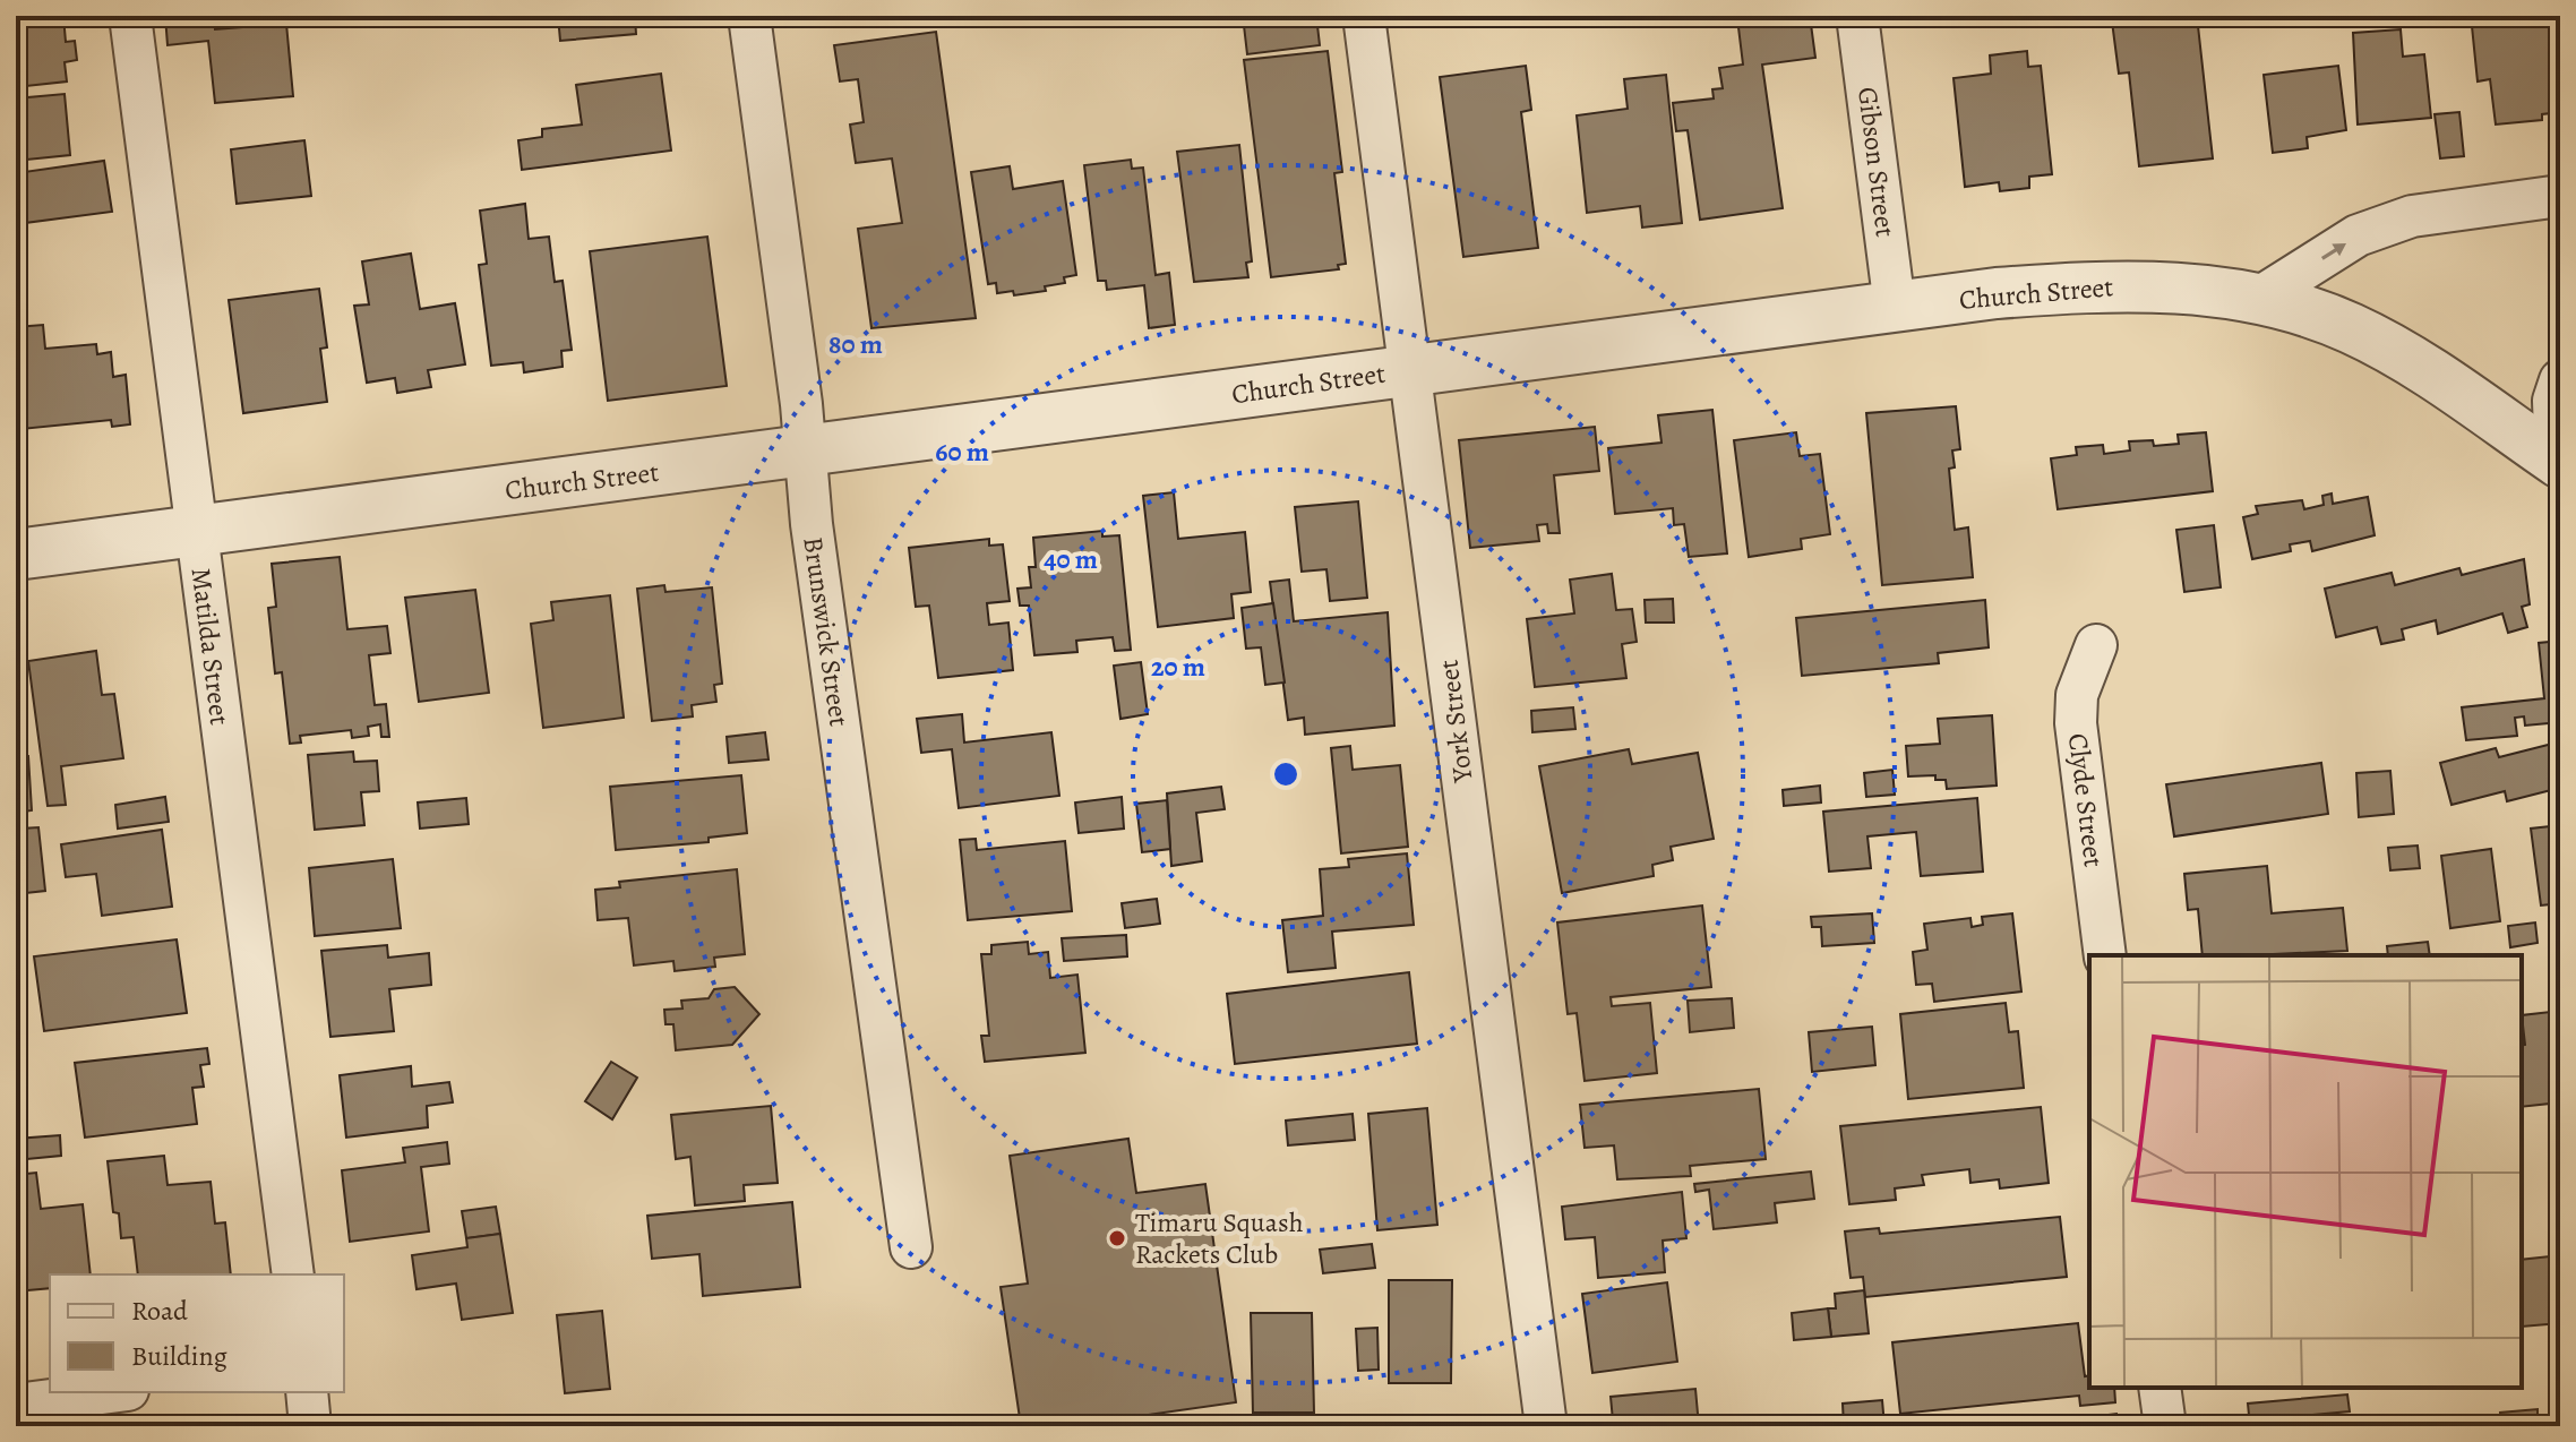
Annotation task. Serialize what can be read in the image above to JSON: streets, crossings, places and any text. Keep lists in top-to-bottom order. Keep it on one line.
{"streets":{"street":["Gibson Street","Church Street","Brunswick Street","Matilda Street","York Street","Clyde Street"]},"crossings":[["Gibson Street","Church Street"],["Church Street","Brunswick Street"],["Church Street","Matilda Street"],["Church Street","York Street"]],"places":["Timaru Squash Rackets Club"],"legend":["Road","Building"],"rings":["80 m","60 m","40 m","20 m"]}
